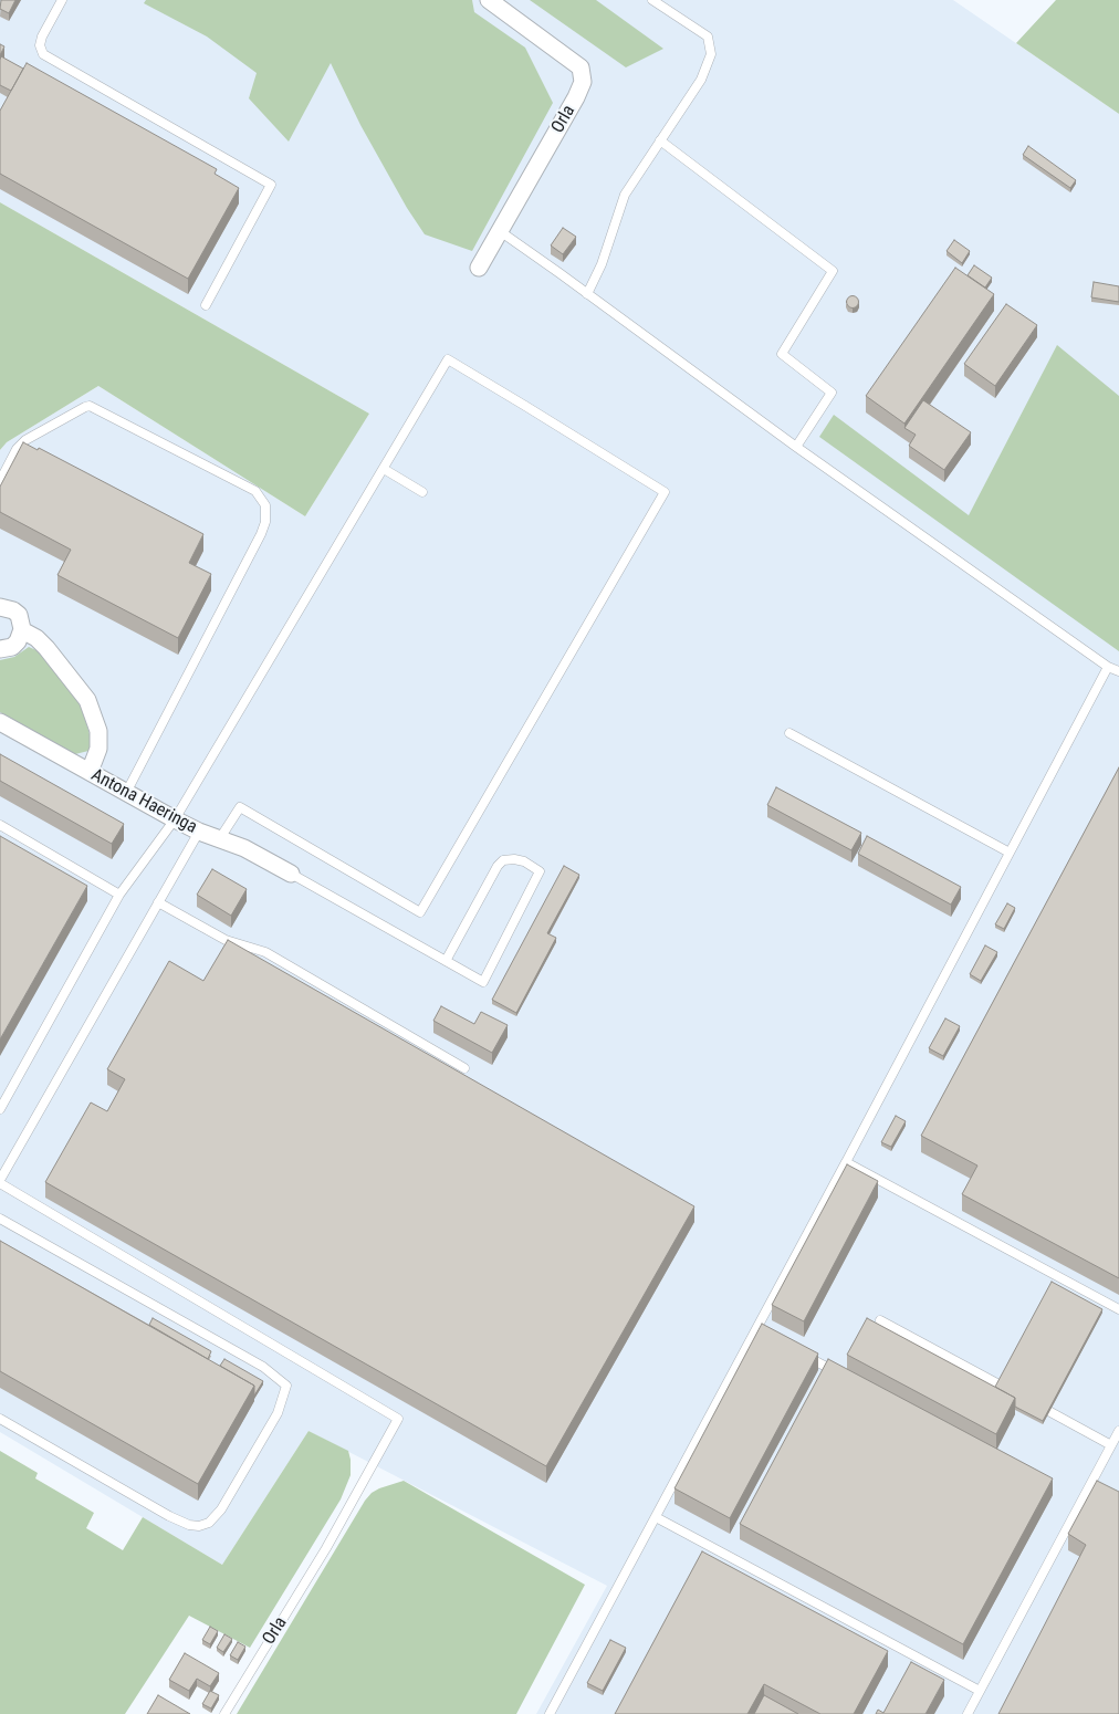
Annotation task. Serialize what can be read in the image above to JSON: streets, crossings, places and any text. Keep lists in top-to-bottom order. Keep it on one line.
{"streets":{"street":["Orla","Antona Haeringa"]}}
